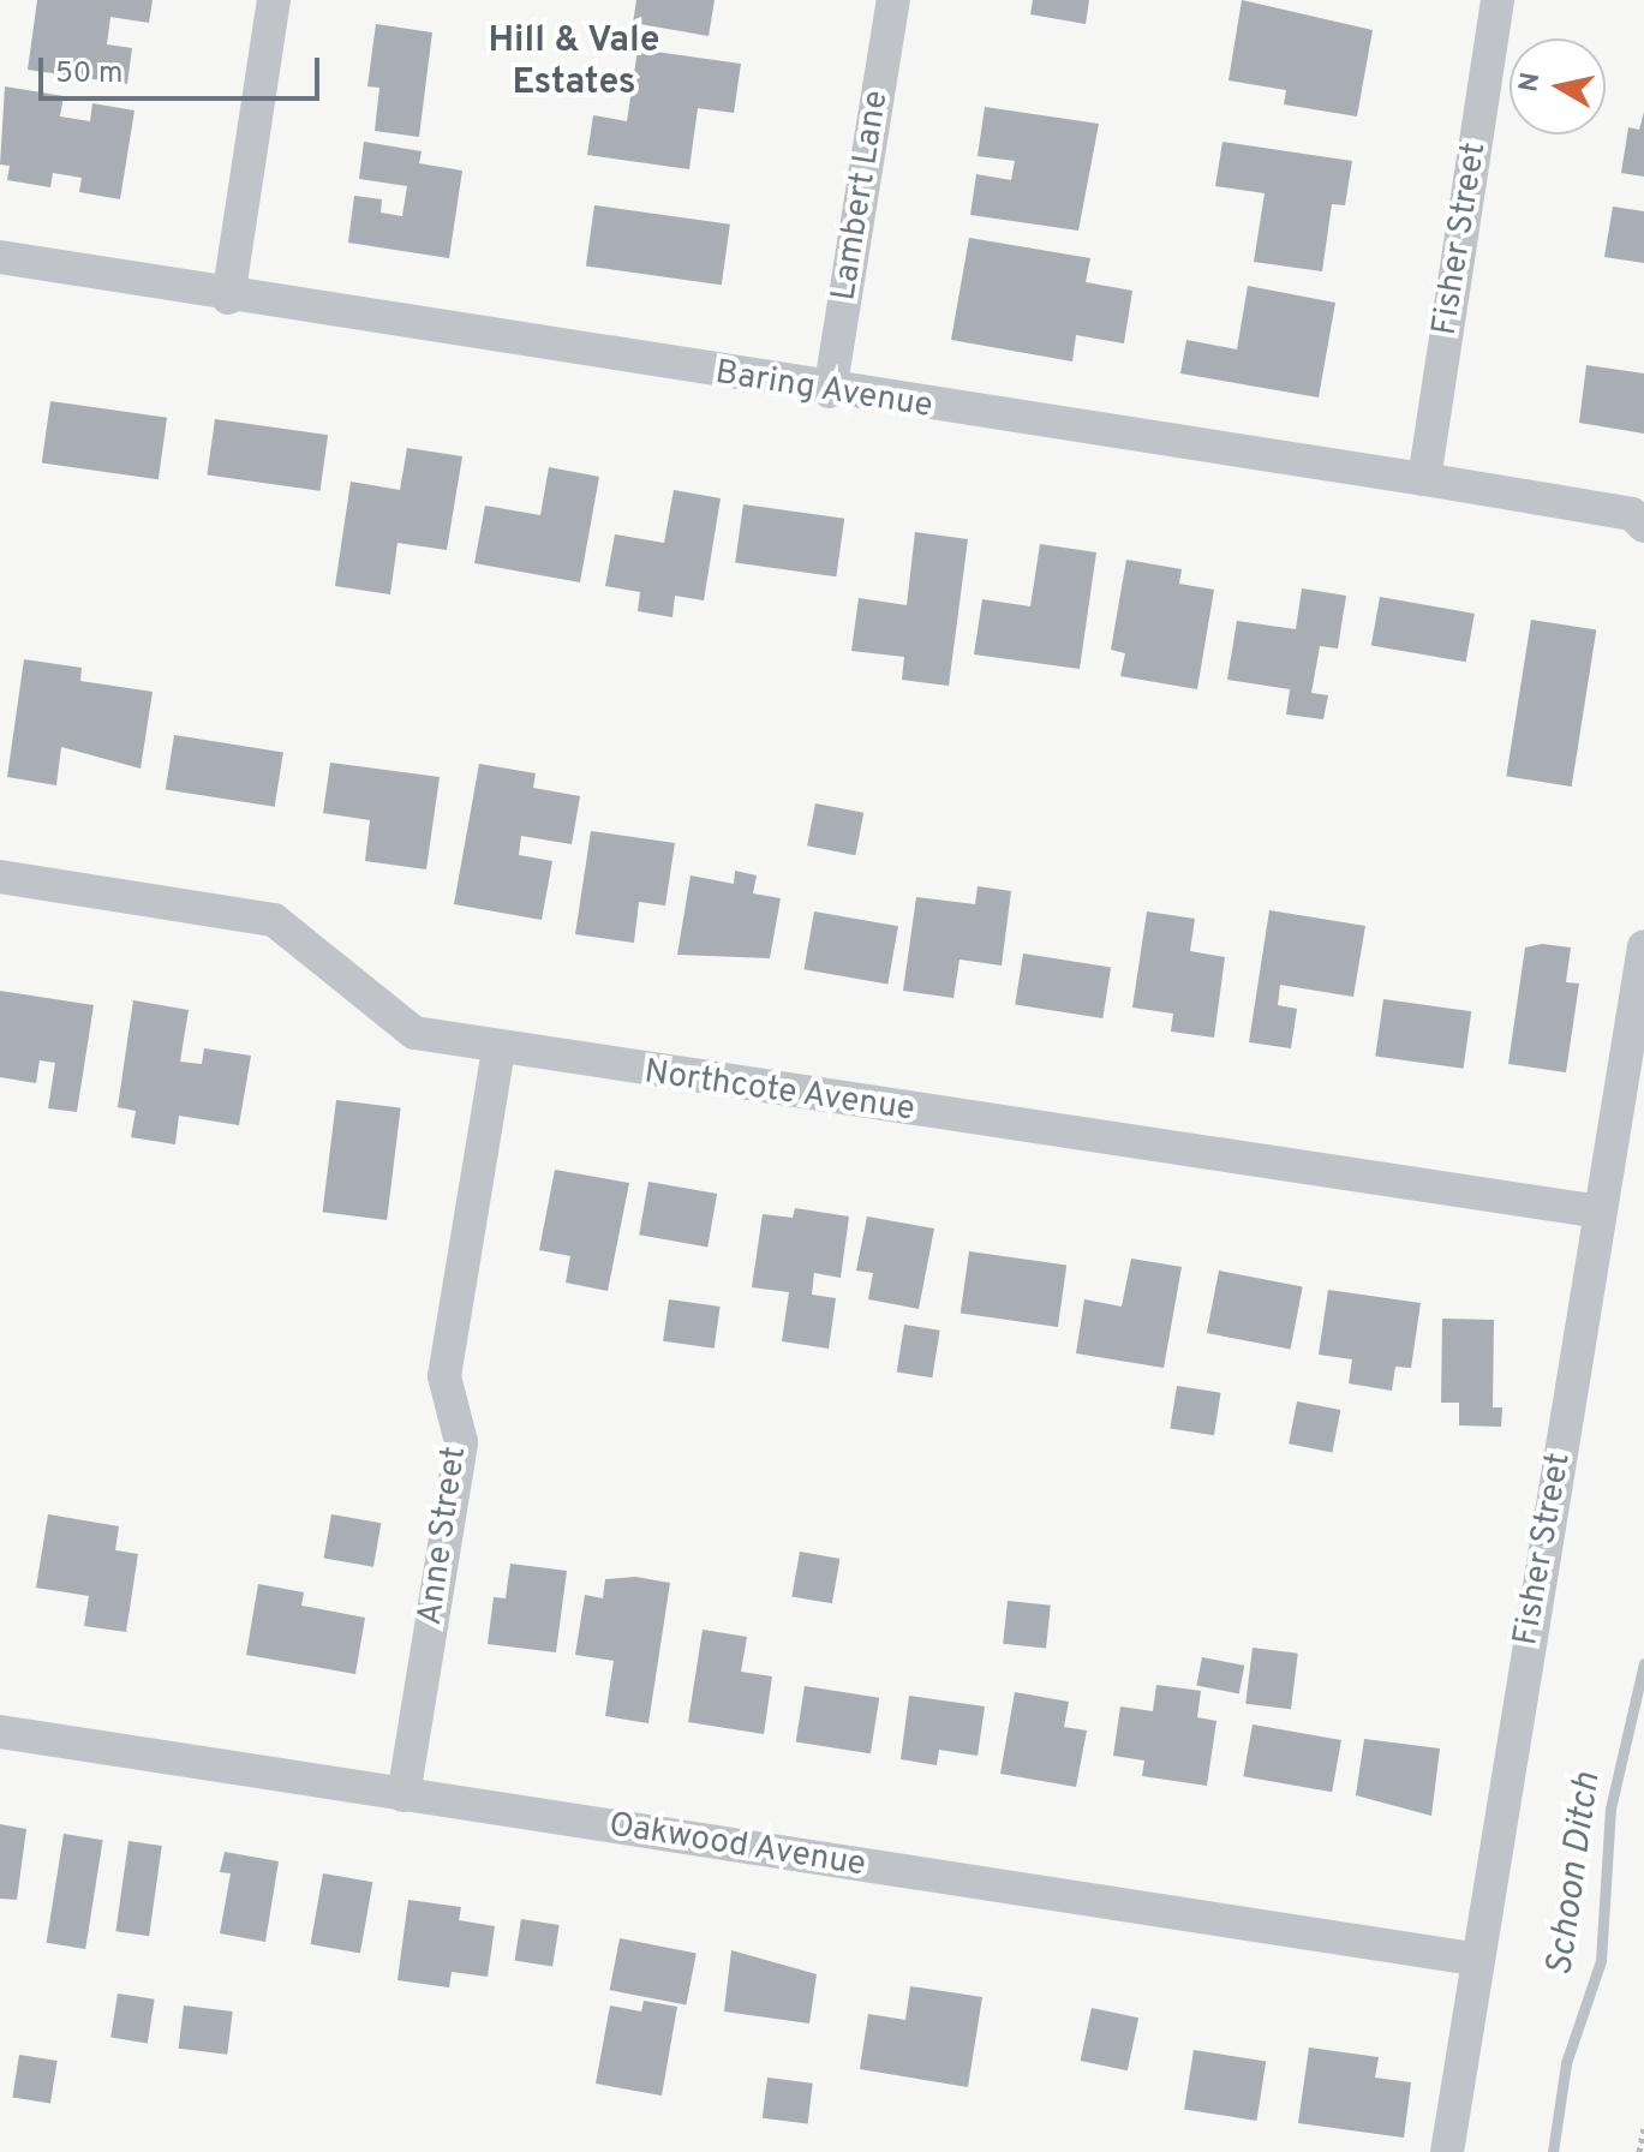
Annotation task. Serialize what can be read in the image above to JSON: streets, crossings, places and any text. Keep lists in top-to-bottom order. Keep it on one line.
{"streets":{"street":["Lambert Lane","Fisher Street","Baring Avenue","Northcote Avenue","Anne Street","Oakwood Avenue"]},"crossings":[["Lambert Lane","Baring Avenue"],["Fisher Street","Baring Avenue"],["Fisher Street","Northcote Avenue"],["Fisher Street","Oakwood Avenue"],["Northcote Avenue","Anne Street"],["Anne Street","Oakwood Avenue"]],"districts":["Hill & Vale Estates"],"water":["Schoon Ditch"],"scale_bar":"50 m","north":"left"}
